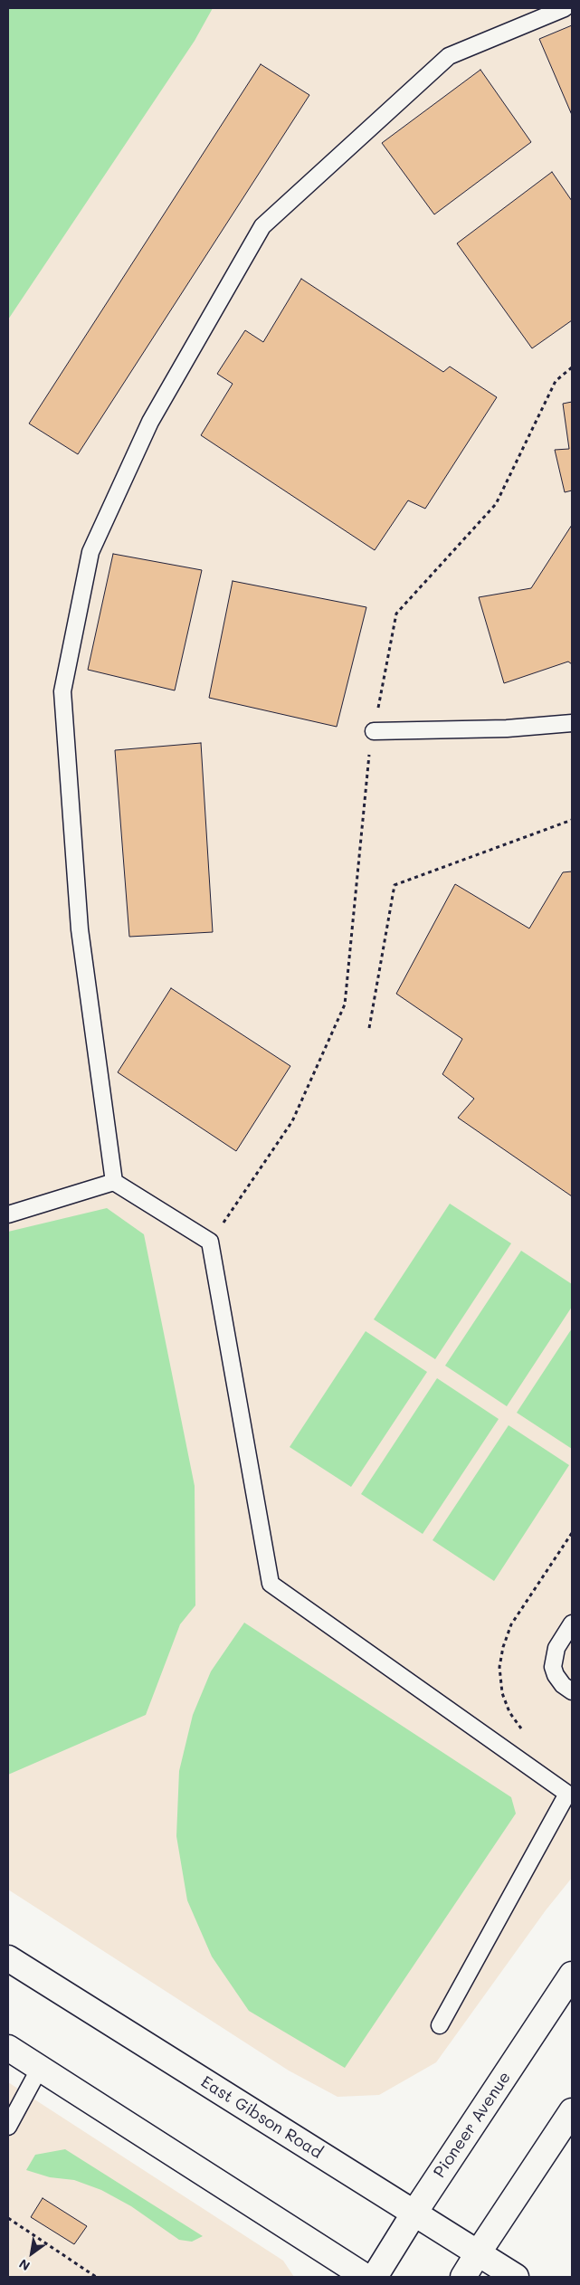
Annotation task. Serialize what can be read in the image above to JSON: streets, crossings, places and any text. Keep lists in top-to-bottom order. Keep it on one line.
{"streets":{"main road":["East Gibson Road","Pioneer Avenue"]},"crossings":[["East Gibson Road","Pioneer Avenue"]],"north":"bottom left"}
